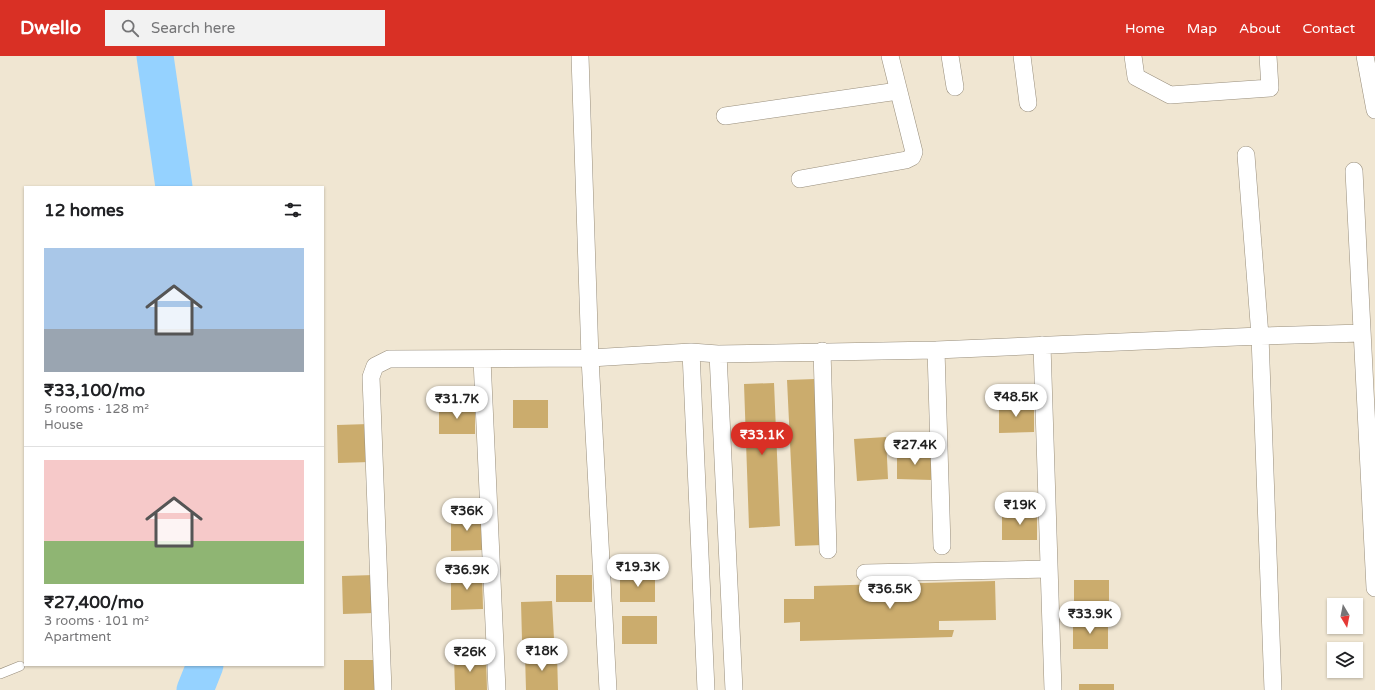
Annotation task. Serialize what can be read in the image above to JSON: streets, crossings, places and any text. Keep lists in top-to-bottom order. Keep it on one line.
{"north":"bottom","page":{"header":"Dwello","search":"Search here","nav":["Home","Map","About","Contact"],"heading":"12 homes","list":[{"name":"₹33,100/mo","note":"5 rooms · 128 m² · House"},{"name":"₹27,400/mo","note":"3 rooms · 101 m² · Apartment"}],"price":["₹48.5K","₹31.7K","₹33.1K","₹27.4K","₹19K","₹36K","₹19.3K","₹36.9K","₹36.5K","₹33.9K","₹18K","₹26K"]}}
